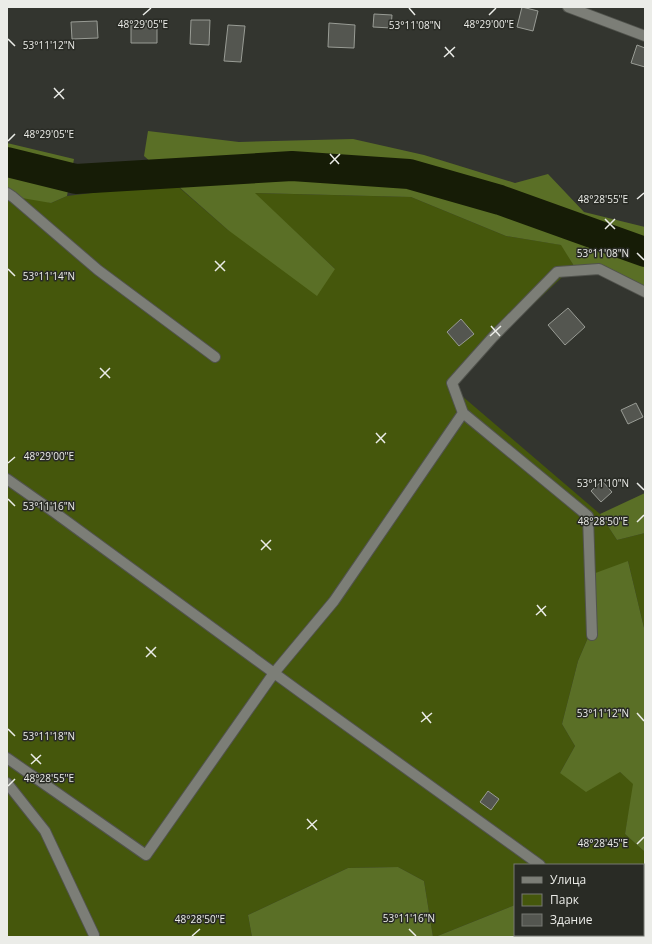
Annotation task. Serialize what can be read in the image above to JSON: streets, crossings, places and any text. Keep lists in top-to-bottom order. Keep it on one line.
{"legend":["Улица","Парк","Здание"],"coordinates":["48°29'05\"E","48°29'00\"E","53°11'08\"N","53°11'12\"N","48°28'55\"E","53°11'14\"N","53°11'10\"N","53°11'16\"N","48°28'50\"E","53°11'18\"N","48°28'45\"E"]}
